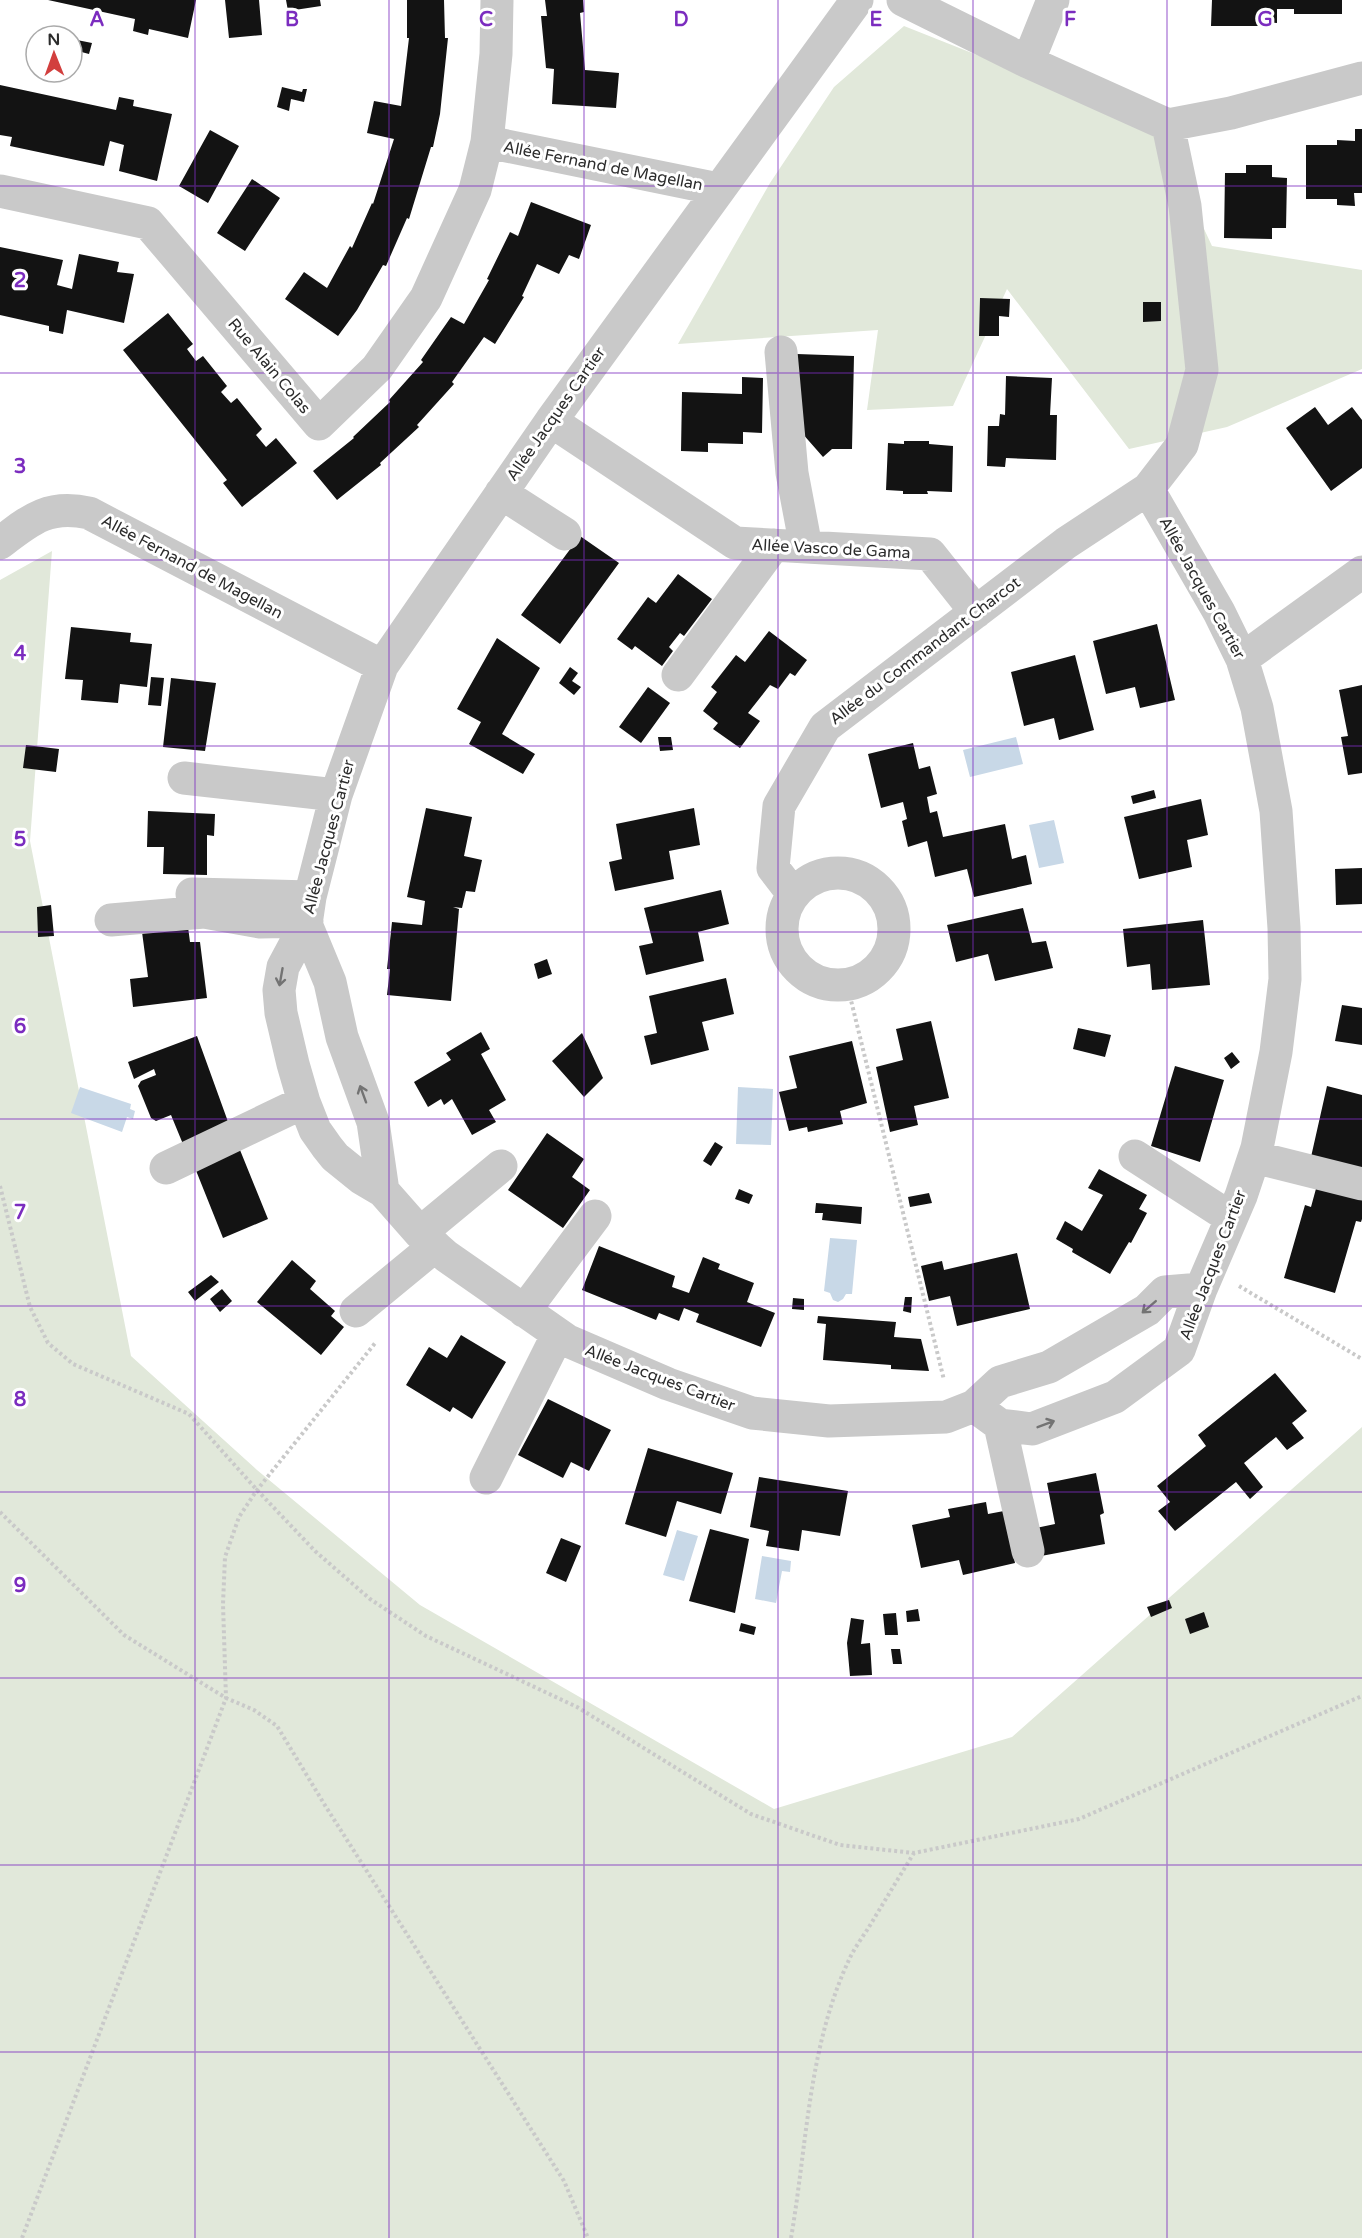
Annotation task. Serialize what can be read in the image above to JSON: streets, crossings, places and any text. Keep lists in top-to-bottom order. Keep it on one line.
{"streets":{"street":["Allée Fernand de Magellan","Rue Alain Colas","Allée Jacques Cartier","Allée Vasco de Gama","Allée du Commandant Charcot"]},"crossings":[["Allée Fernand de Magellan","Rue Alain Colas"],["Allée Fernand de Magellan","Allée Jacques Cartier"],["Allée Jacques Cartier","Allée Vasco de Gama"],["Allée Jacques Cartier","Allée du Commandant Charcot"],["Allée Vasco de Gama","Allée du Commandant Charcot"]],"north":"top","grid":{"columns":["A","B","C","D","E","F","G"],"rows":["2","3","4","5","6","7","8","9"]}}
